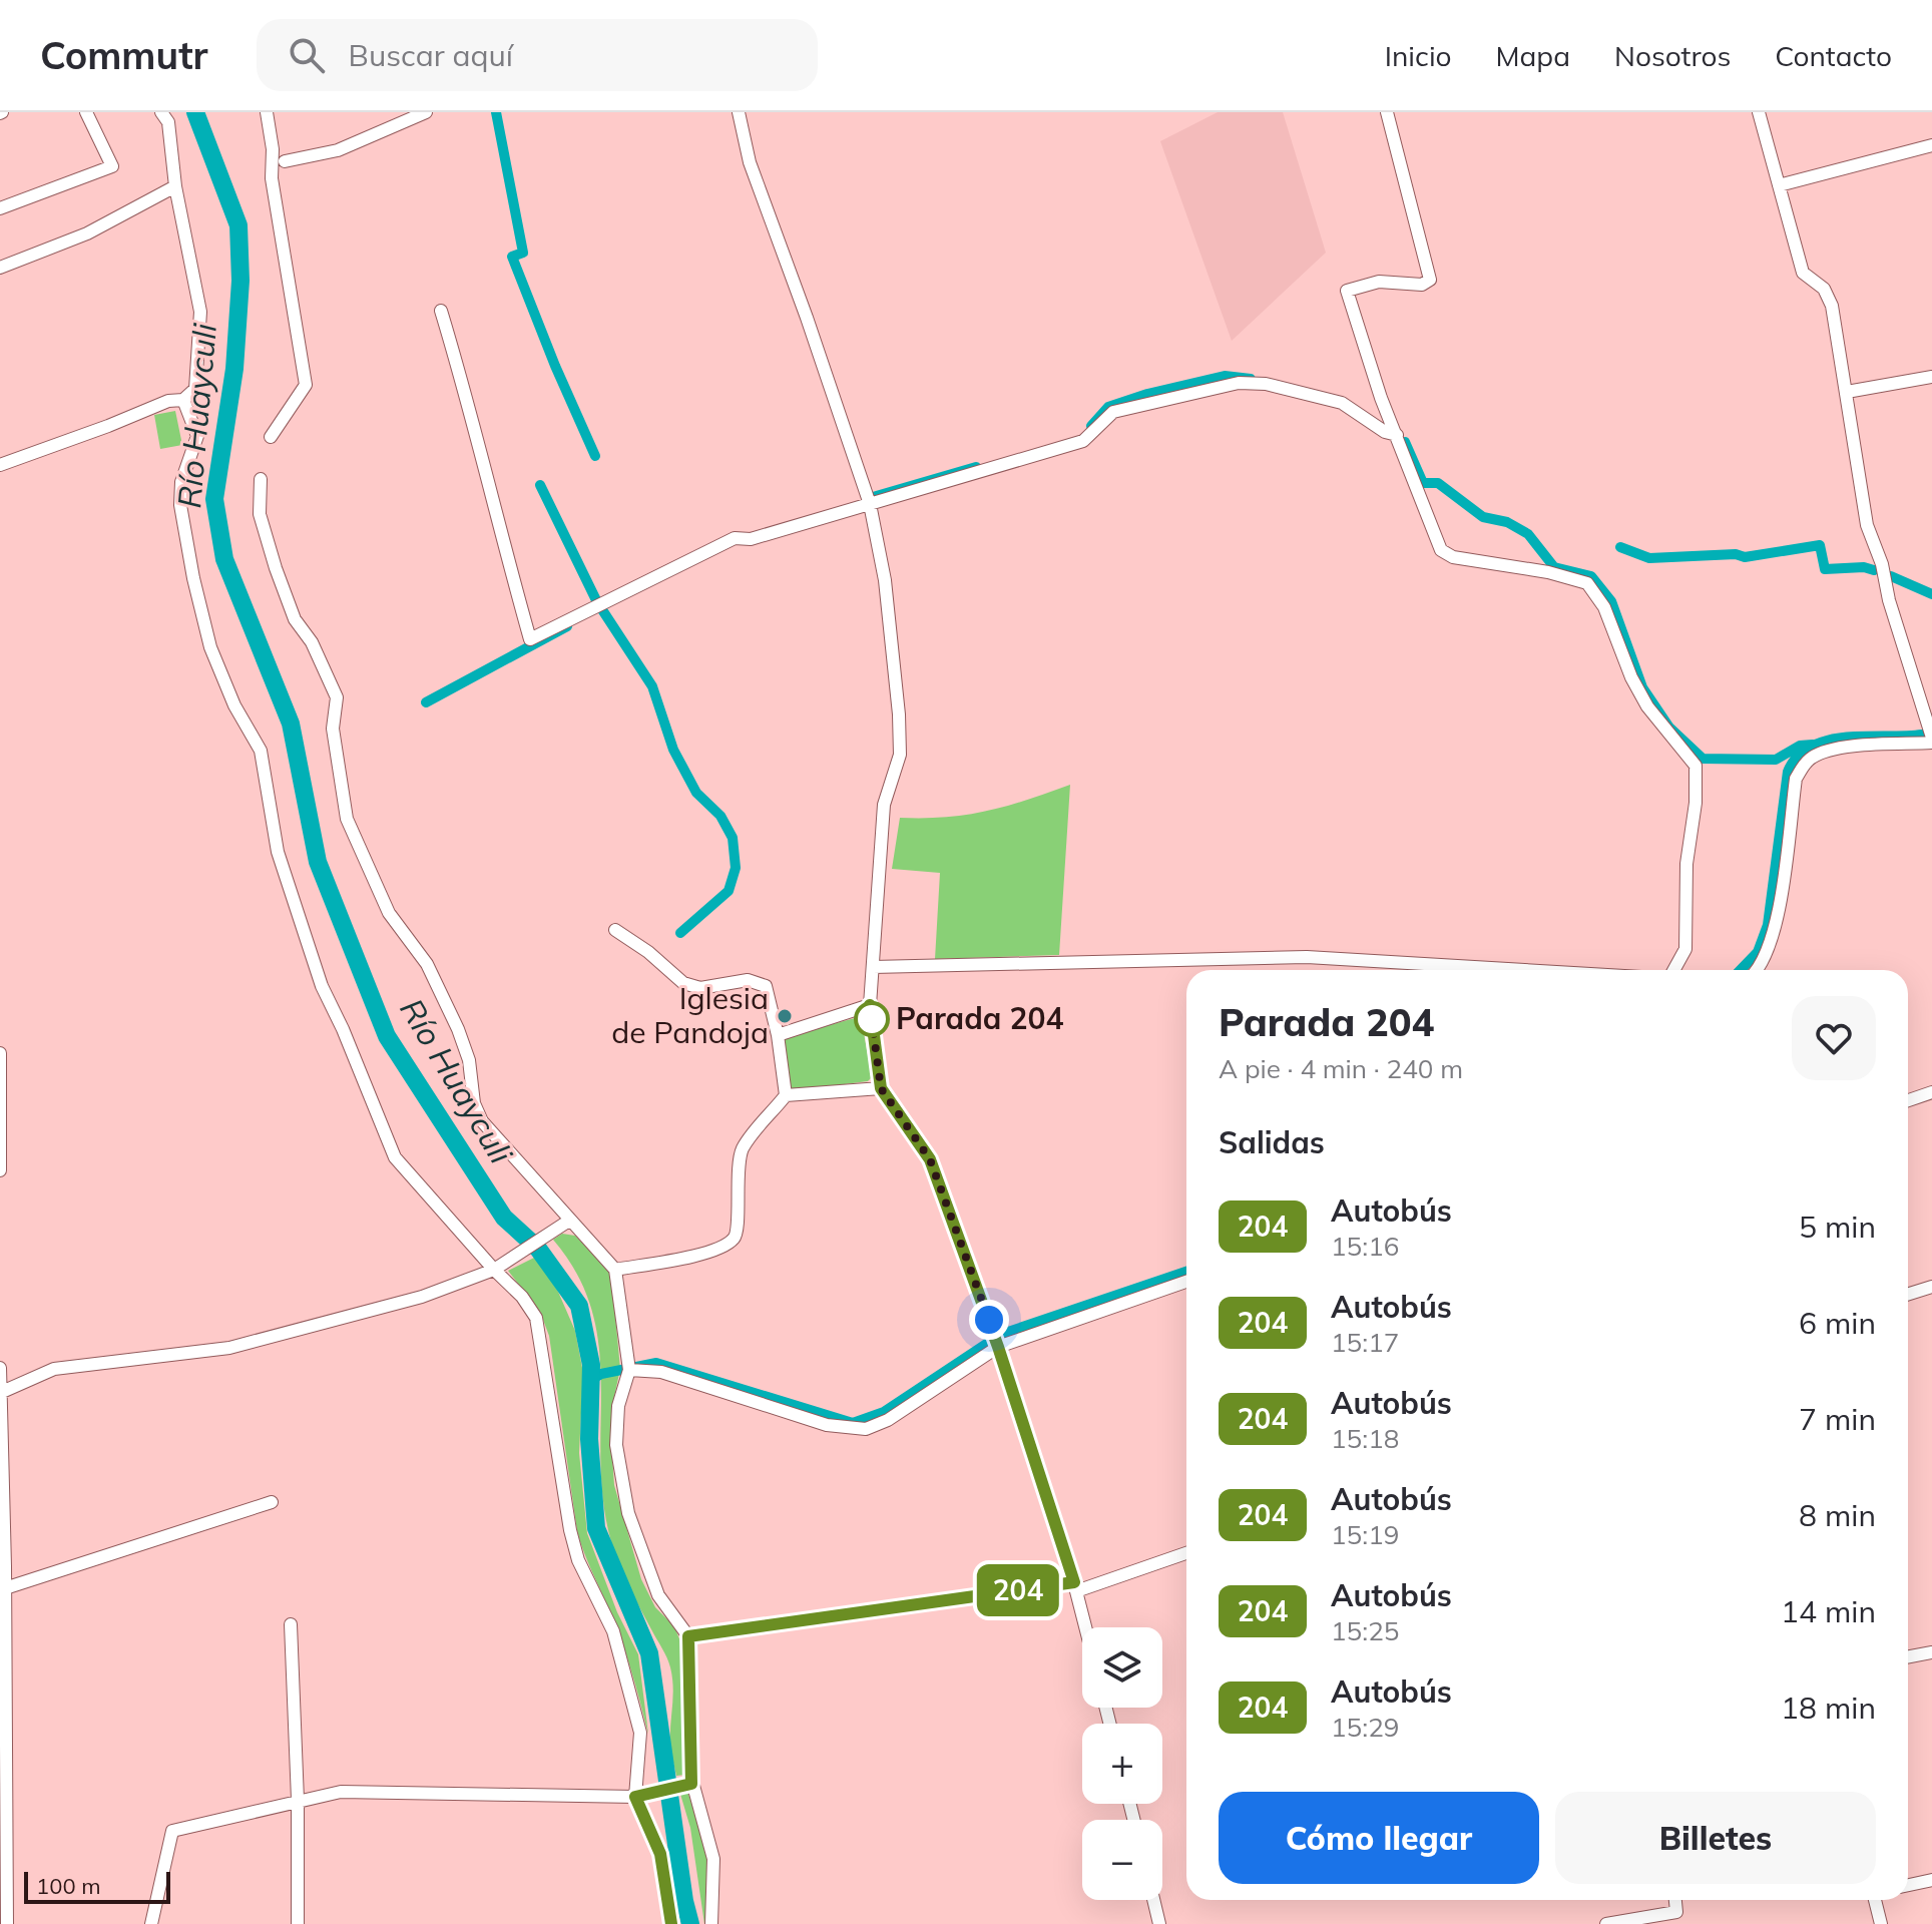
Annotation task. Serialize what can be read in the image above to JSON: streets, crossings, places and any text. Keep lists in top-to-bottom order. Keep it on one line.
{"water":["Río Huayculi"],"places":["Iglesia de Pandoja","Parada 204"],"lines":["bus line 204"],"scale_bar":"100 m","page":{"header":"Commutr","search":"Buscar aquí","nav":["Inicio","Mapa","Nosotros","Contacto"],"on_map":"204","heading":[["Parada 204","A pie · 4 min · 240 m"],"Salidas"],"list":[{"mark":"204","name":"Autobús","note":"15:16","value":"5 min"},{"mark":"204","name":"Autobús","note":"15:17","value":"6 min"},{"mark":"204","name":"Autobús","note":"15:18","value":"7 min"},{"mark":"204","name":"Autobús","note":"15:19","value":"8 min"},{"mark":"204","name":"Autobús","note":"15:25","value":"14 min"},{"mark":"204","name":"Autobús","note":"15:29","value":"18 min"}],"map_buttons":["+","−"],"buttons":["Cómo llegar","Billetes"],"scale":"100 m"}}
